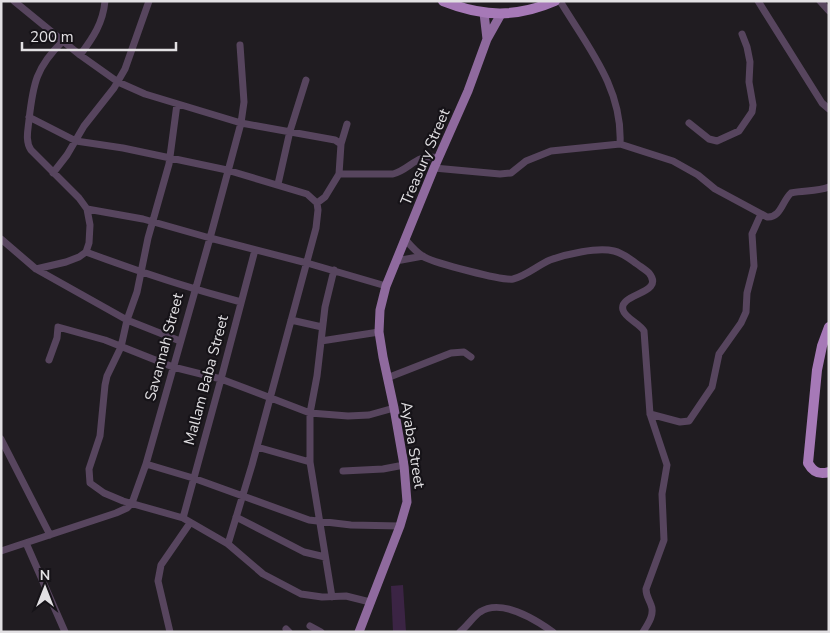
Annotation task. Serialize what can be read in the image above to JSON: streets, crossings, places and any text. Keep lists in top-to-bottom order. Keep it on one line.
{"streets":{"main road":["Treasury Street","Ayaba Street"],"street":["Savannah Street","Mallam Baba Street"]},"crossings":[["Treasury Street","Ayaba Street"]],"scale_bar":"200 m","north":"top"}
